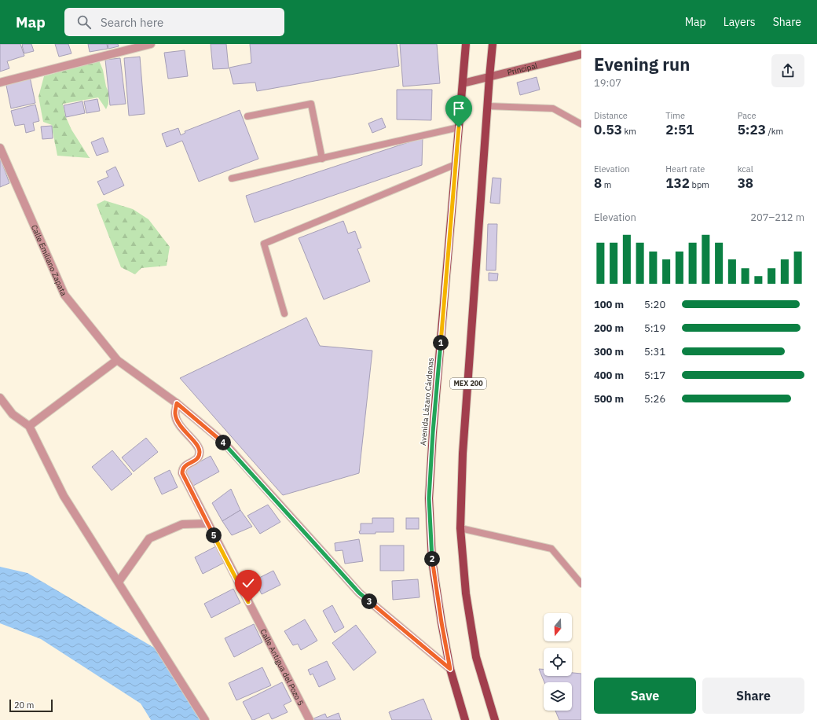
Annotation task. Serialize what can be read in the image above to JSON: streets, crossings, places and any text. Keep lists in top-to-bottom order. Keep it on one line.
{"streets":{"main road":["MEX 200","Avenida Lázaro Cárdenas"],"street":["Principal","Calle Emiliano Zapata","Calle Antigua del Pozo 5"]},"crossings":[["Principal","MEX 200"],["Principal","Avenida Lázaro Cárdenas"],["Calle Emiliano Zapata","Avenida Lázaro Cárdenas"],["Calle Emiliano Zapata","Calle Antigua del Pozo 5"]],"scale_bar":"20 m","north":"bottom","page":{"header":"Map","search":"Search here","nav":["Map","Layers","Share"],"heading":["Evening run","19:07"],"stats":[["Distance","0.53 km"],["Time","2:51"],["Pace","5:23 /km"],["Elevation","8 m"],["Heart rate","132 bpm"],["kcal","38"]],"chart":["Elevation","207–212 m"],"list":[{"name":"100 m","note":"5:20"},{"name":"200 m","note":"5:19"},{"name":"300 m","note":"5:31"},{"name":"400 m","note":"5:17"},{"name":"500 m","note":"5:26"}],"pins":["1","4","5","2","3"],"buttons":["Save","Share"],"scale":"20 m"}}
